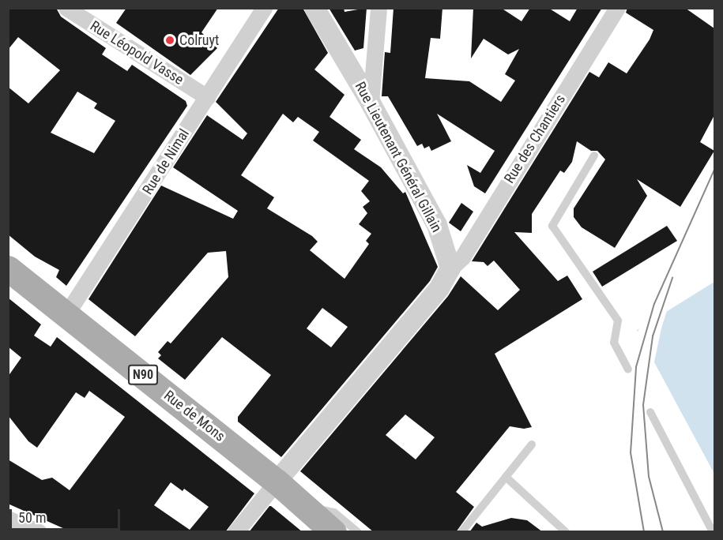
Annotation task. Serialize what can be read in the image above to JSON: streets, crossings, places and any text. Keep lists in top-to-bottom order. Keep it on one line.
{"streets":{"main road":["N90","Rue de Mons"],"street":["Rue Léopold Vasse","Rue des Chantiers","Rue Lieutenant Général Gillain","Rue de Nimal"]},"crossings":[["Rue Léopold Vasse","Rue de Nimal"],["Rue des Chantiers","Rue Lieutenant Général Gillain"],["Rue de Nimal","Rue de Mons"]],"places":["Colruyt"],"scale_bar":"50 m"}
